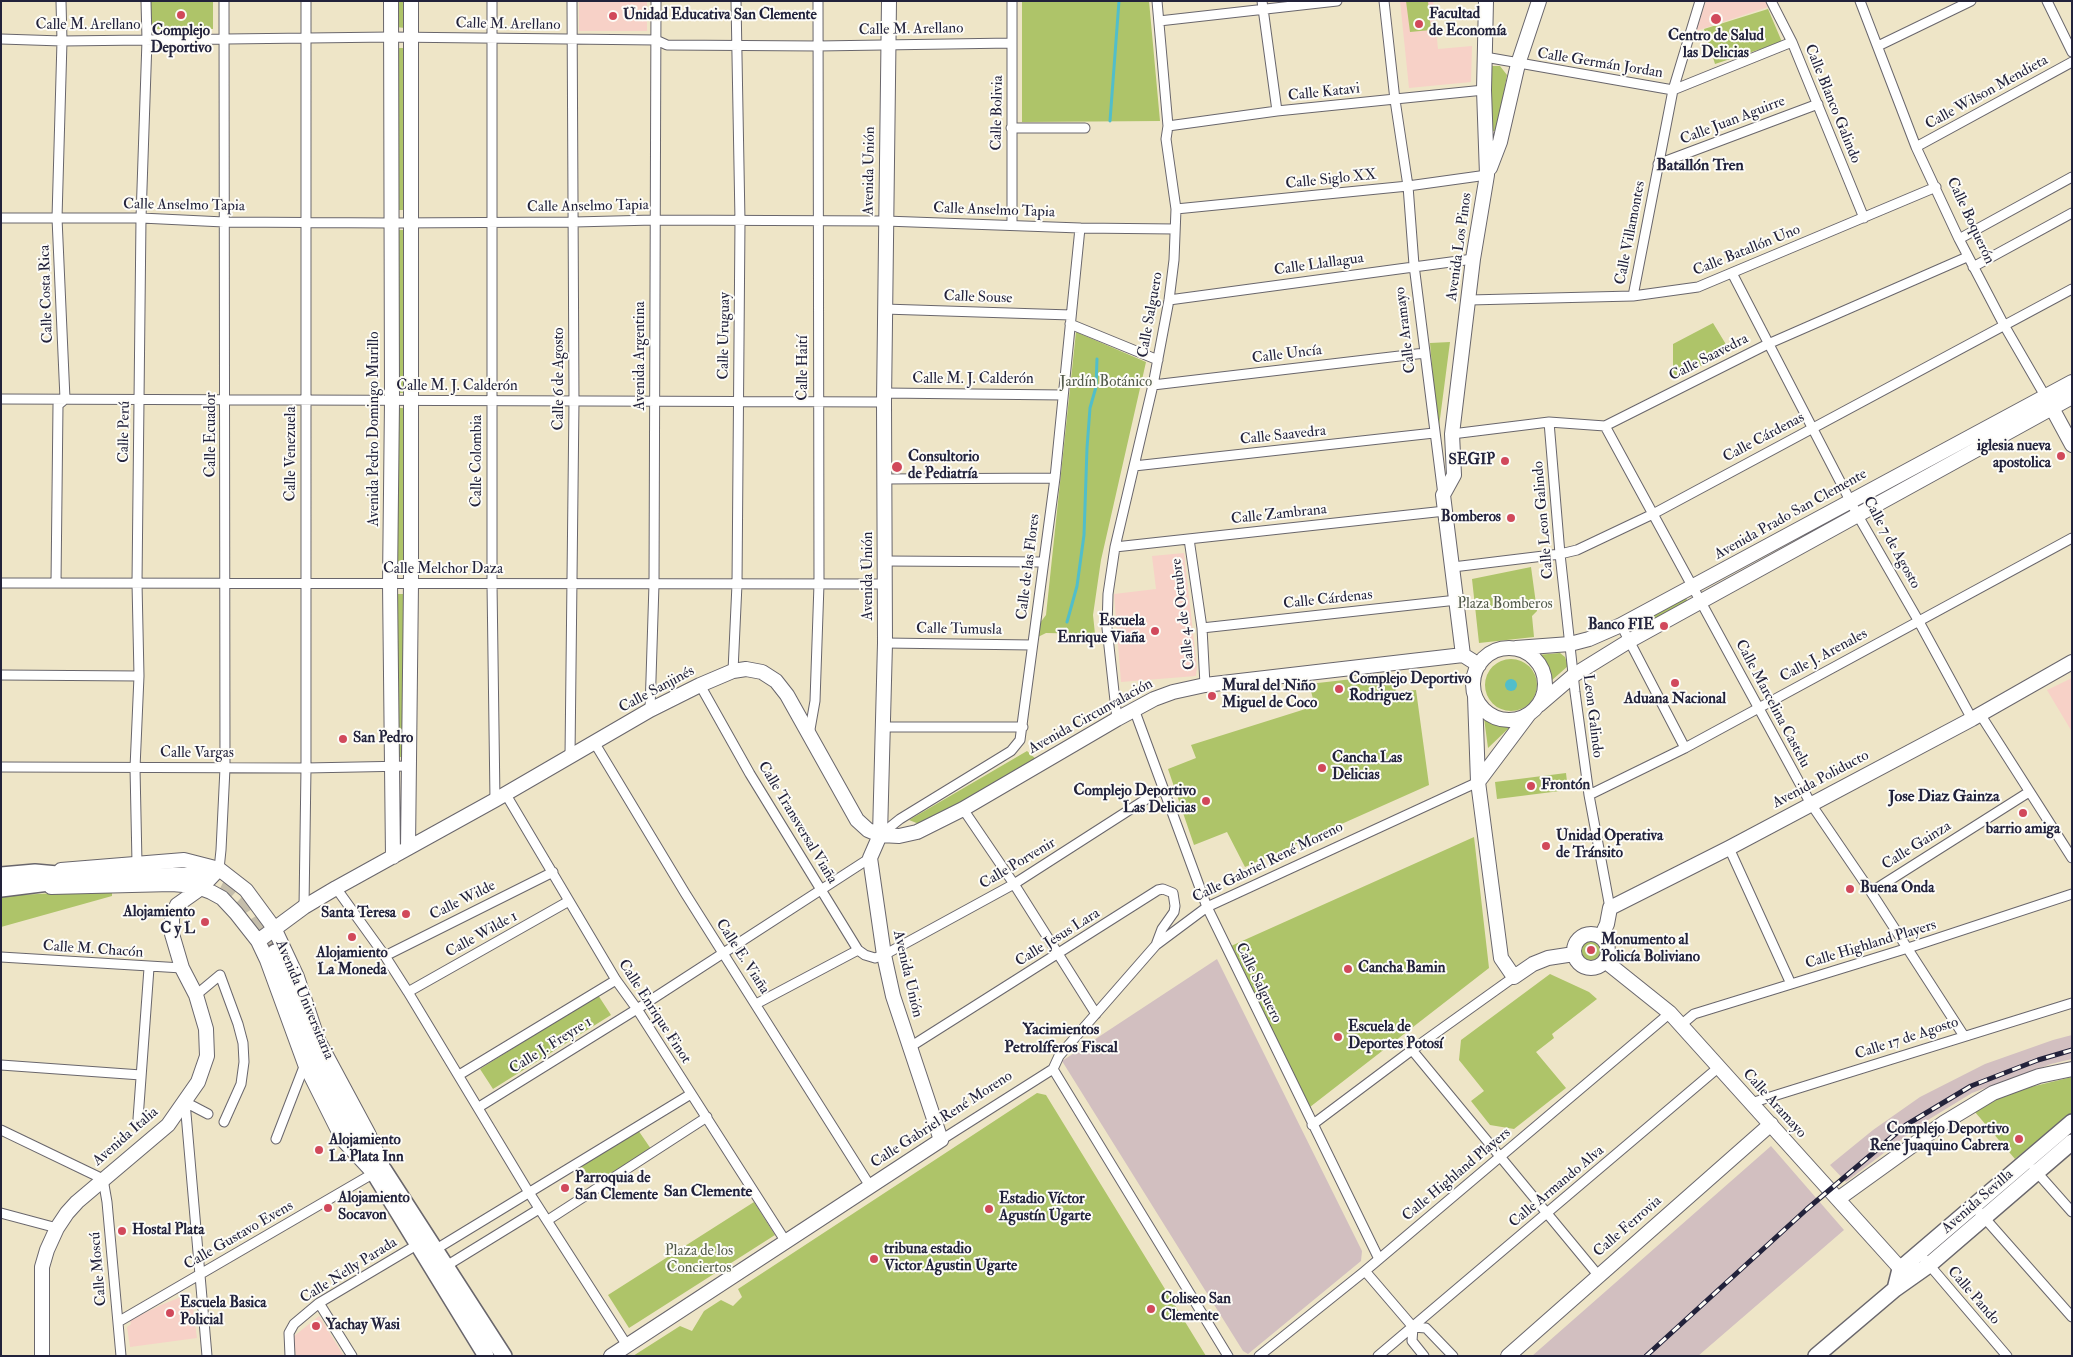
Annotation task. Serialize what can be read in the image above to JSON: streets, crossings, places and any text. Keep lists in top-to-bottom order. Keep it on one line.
{"streets":{"main road":["Avenida Unión","Calle Boquerón","Avenida Los Pinos","Calle Aramayo","Avenida Pedro Domingo Murillo","Avenida Prado San Clemente","Calle Sanjinés","Avenida Circunvalación","Avenida Poliducto","Calle Gabriel René Moreno","Avenida Universitaria","Avenida Italia","Avenida Sevilla","Calle Ferrovia"],"street":["Calle M. Arellano","Calle Germán Jordan","Calle Katavi","Calle Wilson Mendieta","Calle Blanco Galindo","Calle Bolivia","Calle Juan Aguirre","Calle Siglo XX","Calle Anselmo Tapia","Calle Villamontes","Calle Batallón Uno","Calle Llallagua","Calle Costa Rica","Calle Souse","Calle Salguero","Calle Uruguay","Calle Uncía","Avenida Argentina","Calle Saavedra","Calle Haití","Calle 6 de Agosto","Calle M. J. Calderón","Calle Perú","Calle Ecuador","Calle Cárdenas","Calle Venezuela","Calle Colombia","Calle Zambrana","Calle Leon Galindo","Calle 7 de Agosto","Calle de las Flores","Calle Melchor Daza","Calle 4 de Octubre","Calle Tumusla","Calle J. Arenales","Calle Marcelina Castelu","Leon Galindo","Calle Vargas","Calle Transversal Viaña","Calle Gainza","Calle Porvenir","Calle Wilde","Calle Wilde 1","Calle Jesus Lara","Calle Highland Players","Calle M. Chacón","Calle E. Viaña","Calle Enrique Finot","Calle 17 de Agosto","Calle J. Freyre 1","Calle Armando Alva","Calle Gustavo Evens","Calle Moscú","Calle Nelly Parada","Calle Pando"]},"crossings":[["Calle M. Arellano","Calle Bolivia"],["Calle M. Arellano","Avenida Unión"],["Calle M. Arellano","Calle Costa Rica"],["Calle M. Arellano","Calle Uruguay"],["Calle M. Arellano","Avenida Argentina"],["Calle M. Arellano","Calle Haití"],["Calle M. Arellano","Calle 6 de Agosto"],["Calle M. Arellano","Avenida Pedro Domingo Murillo"],["Calle M. Arellano","Calle Perú"],["Calle M. Arellano","Calle Ecuador"],["Calle M. Arellano","Calle Venezuela"],["Calle M. Arellano","Calle Colombia"],["Calle Germán Jordan","Calle Blanco Galindo"],["Calle Germán Jordan","Calle Villamontes"],["Calle Germán Jordan","Avenida Los Pinos"],["Calle Katavi","Avenida Los Pinos"],["Calle Katavi","Calle Salguero"],["Calle Katavi","Calle Aramayo"],["Calle Wilson Mendieta","Calle Boquerón"],["Calle Blanco Galindo","Calle Juan Aguirre"],["Calle Blanco Galindo","Calle Batallón Uno"],["Calle Bolivia","Calle Anselmo Tapia"],["Calle Juan Aguirre","Calle Villamontes"],["Avenida Unión","Calle Anselmo Tapia"],["Avenida Unión","Calle Souse"],["Avenida Unión","Calle M. J. Calderón"],["Avenida Unión","Calle de las Flores"],["Avenida Unión","Calle Melchor Daza"],["Avenida Unión","Calle Tumusla"],["Avenida Unión","Calle Sanjinés"],["Avenida Unión","Avenida Circunvalación"],["Avenida Unión","Calle Gabriel René Moreno"],["Avenida Unión","Calle Porvenir"],["Avenida Unión","Calle Jesus Lara"],["Avenida Unión","Calle J. Freyre 1"],["Calle Siglo XX","Avenida Los Pinos"],["Calle Siglo XX","Calle Salguero"],["Calle Siglo XX","Calle Aramayo"],["Calle Anselmo Tapia","Calle Costa Rica"],["Calle Anselmo Tapia","Calle Salguero"],["Calle Anselmo Tapia","Calle Uruguay"],["Calle Anselmo Tapia","Avenida Argentina"],["Calle Anselmo Tapia","Calle Haití"],["Calle Anselmo Tapia","Calle 6 de Agosto"],["Calle Anselmo Tapia","Avenida Pedro Domingo Murillo"],["Calle Anselmo Tapia","Calle Perú"],["Calle Anselmo Tapia","Calle Ecuador"],["Calle Anselmo Tapia","Calle Venezuela"],["Calle Anselmo Tapia","Calle Colombia"],["Calle Anselmo Tapia","Calle de las Flores"],["Calle Boquerón","Calle Batallón Uno"],["Calle Boquerón","Calle Saavedra"],["Calle Boquerón","Calle Cárdenas"],["Calle Boquerón","Avenida Prado San Clemente"],["Calle Villamontes","Calle Batallón Uno"],["Avenida Los Pinos","Calle Batallón Uno"],["Avenida Los Pinos","Calle Llallagua"],["Avenida Los Pinos","Calle Aramayo"],["Calle Batallón Uno","Calle 7 de Agosto"],["Calle Llallagua","Calle Salguero"],["Calle Llallagua","Calle Aramayo"],["Calle Costa Rica","Calle M. J. Calderón"],["Calle Costa Rica","Calle Melchor Daza"],["Calle Souse","Calle Salguero"],["Calle Souse","Calle de las Flores"],["Calle Salguero","Calle Uncía"],["Calle Salguero","Calle Saavedra"],["Calle Salguero","Calle Zambrana"],["Calle Salguero","Avenida Circunvalación"],["Calle Salguero","Calle Gabriel René Moreno"],["Calle Salguero","Calle Porvenir"],["Calle Salguero","Calle Highland Players"],["Calle Aramayo","Calle Uncía"],["Calle Aramayo","Calle Saavedra"],["Calle Aramayo","Calle Cárdenas"],["Calle Aramayo","Calle Zambrana"],["Calle Aramayo","Avenida Circunvalación"],["Calle Aramayo","Calle Highland Players"],["Calle Aramayo","Calle 17 de Agosto"],["Calle Aramayo","Calle Armando Alva"],["Calle Aramayo","Avenida Sevilla"],["Calle Aramayo","Calle Ferrovia"],["Calle Uruguay","Calle M. J. Calderón"],["Calle Uruguay","Calle Melchor Daza"],["Calle Uruguay","Calle Sanjinés"],["Avenida Argentina","Calle M. J. Calderón"],["Avenida Argentina","Calle Melchor Daza"],["Avenida Argentina","Calle Sanjinés"],["Calle Saavedra","Calle 7 de Agosto"],["Calle Saavedra","Calle Marcelina Castelu"],["Calle Haití","Calle M. J. Calderón"],["Calle Haití","Calle Melchor Daza"],["Calle Haití","Calle Sanjinés"],["Calle 6 de Agosto","Calle M. J. Calderón"],["Calle 6 de Agosto","Calle Melchor Daza"],["Calle 6 de Agosto","Calle Sanjinés"],["Calle M. J. Calderón","Avenida Pedro Domingo Murillo"],["Calle M. J. Calderón","Calle Perú"],["Calle M. J. Calderón","Calle Ecuador"],["Calle M. J. Calderón","Calle Venezuela"],["Calle M. J. Calderón","Calle Colombia"],["Calle M. J. Calderón","Calle de las Flores"],["Avenida Pedro Domingo Murillo","Calle Melchor Daza"],["Avenida Pedro Domingo Murillo","Calle Sanjinés"],["Avenida Pedro Domingo Murillo","Calle Vargas"],["Calle Perú","Calle Melchor Daza"],["Calle Perú","Calle Vargas"],["Calle Perú","Avenida Universitaria"],["Calle Ecuador","Calle Melchor Daza"],["Calle Ecuador","Calle Vargas"],["Calle Ecuador","Avenida Universitaria"],["Calle Cárdenas","Calle Leon Galindo"],["Calle Cárdenas","Calle 7 de Agosto"],["Calle Cárdenas","Calle 4 de Octubre"],["Calle Cárdenas","Calle Marcelina Castelu"],["Calle Venezuela","Calle Melchor Daza"],["Calle Venezuela","Calle Vargas"],["Calle Colombia","Calle Melchor Daza"],["Calle Colombia","Calle Sanjinés"],["Calle Colombia","Calle Enrique Finot"],["Calle Zambrana","Calle 4 de Octubre"],["Avenida Prado San Clemente","Calle Leon Galindo"],["Avenida Prado San Clemente","Calle 7 de Agosto"],["Avenida Prado San Clemente","Calle Marcelina Castelu"],["Avenida Prado San Clemente","Leon Galindo"],["Calle Leon Galindo","Leon Galindo"],["Calle 7 de Agosto","Calle J. Arenales"],["Calle 7 de Agosto","Avenida Poliducto"],["Calle 7 de Agosto","Calle Gainza"],["Calle de las Flores","Calle Tumusla"],["Calle de las Flores","Calle Sanjinés"],["Calle de las Flores","Avenida Circunvalación"],["Calle 4 de Octubre","Avenida Circunvalación"],["Calle J. Arenales","Calle Marcelina Castelu"],["Calle J. Arenales","Leon Galindo"],["Calle Sanjinés","Avenida Circunvalación"],["Calle Sanjinés","Calle Transversal Viaña"],["Calle Sanjinés","Calle E. Viaña"],["Calle Sanjinés","Calle Enrique Finot"],["Calle Marcelina Castelu","Avenida Poliducto"],["Calle Marcelina Castelu","Calle Gainza"],["Calle Marcelina Castelu","Calle Highland Players"],["Calle Marcelina Castelu","Calle 17 de Agosto"],["Leon Galindo","Avenida Poliducto"],["Calle Transversal Viaña","Calle J. Freyre 1"],["Calle Gabriel René Moreno","Calle Jesus Lara"],["Calle Gabriel René Moreno","Calle E. Viaña"],["Calle Gabriel René Moreno","Calle Enrique Finot"],["Calle Wilde","Calle Enrique Finot"],["Calle Wilde 1","Calle Enrique Finot"],["Calle M. Chacón","Avenida Italia"],["Calle E. Viaña","Calle J. Freyre 1"],["Avenida Universitaria","Calle Gustavo Evens"],["Avenida Universitaria","Calle Nelly Parada"],["Calle Enrique Finot","Calle J. Freyre 1"],["Calle Enrique Finot","Calle Nelly Parada"],["Avenida Italia","Calle Moscú"],["Avenida Sevilla","Calle Pando"],["Calle Gustavo Evens","Calle Moscú"]],"districts":["Batallón Tren","Jose Diaz Gainza","Yacimientos Petrolíferos Fiscal","San Clemente"],"parks":["Jardín Botánico","Plaza Bomberos","Plaza de los Conciertos"],"places":["Complejo Deportivo","Unidad Educativa San Clemente","Centro de Salud las Delicias","Facultad de Economía","iglesia nueva apostolica","SEGIP","Consultorio de Pediatría","Bomberos","Banco FIE","Escuela Enrique Viaña","Aduana Nacional","Complejo Deportivo Rodriguez","Mural del Niño Miguel de Coco","San Pedro","Cancha Las Delicias","Frontón","Complejo Deportivo Las Delicias","barrio amiga","Unidad Operativa de Tránsito","Buena Onda","Santa Teresa","Alojamiento C y L","Alojamiento La Moneda","Monumento al Policía Boliviano","Cancha Bamin","Escuela de Deportes Potosí","Complejo Deportivo Rene Juaquino Cabrera","Alojamiento La Plata Inn","Parroquia de San Clemente","Alojamiento Socavon","Estadio Víctor Agustín Ugarte","Hostal Plata","tribuna estadio Victor Agustin Ugarte","Coliseo San Clemente","Escuela Basica Policial","Yachay Wasi"]}
